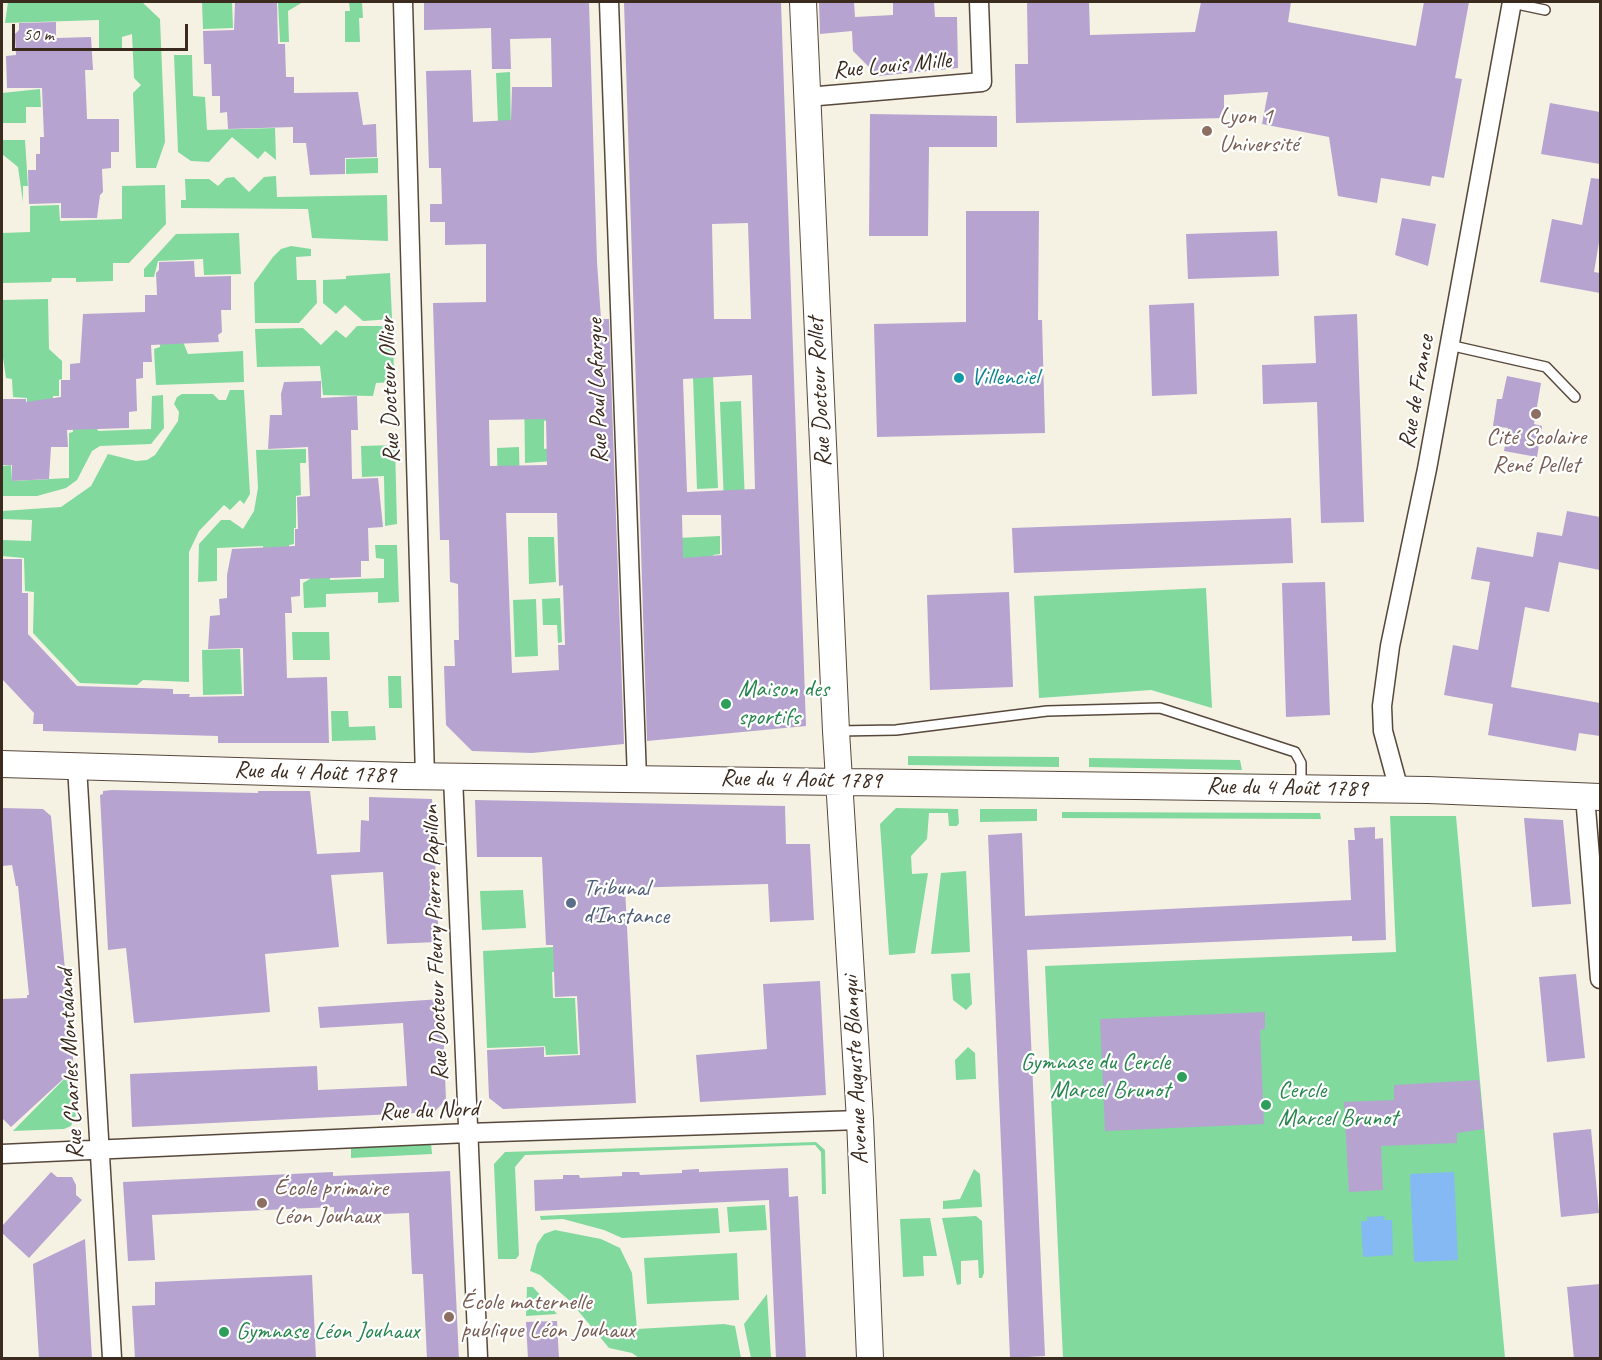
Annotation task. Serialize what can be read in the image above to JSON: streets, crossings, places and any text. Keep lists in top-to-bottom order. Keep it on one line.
{"streets":{"main road":["Rue Docteur Rollet","Rue du 4 Août 1789","Avenue Auguste Blanqui"],"street":["Rue Louis Mille","Rue Docteur Ollier","Rue Paul Lafargue","Rue de France","Rue Docteur Fleury Pierre Papillon","Rue Charles Montaland","Rue du Nord"]},"crossings":[["Rue Louis Mille","Rue Docteur Rollet"],["Rue Docteur Ollier","Rue du 4 Août 1789"],["Rue Paul Lafargue","Rue du 4 Août 1789"],["Rue Docteur Rollet","Rue du 4 Août 1789"],["Rue Docteur Rollet","Avenue Auguste Blanqui"],["Rue de France","Rue du 4 Août 1789"],["Rue du 4 Août 1789","Rue Docteur Fleury Pierre Papillon"],["Rue du 4 Août 1789","Rue Charles Montaland"],["Rue du 4 Août 1789","Avenue Auguste Blanqui"],["Rue Docteur Fleury Pierre Papillon","Rue du Nord"],["Rue Charles Montaland","Rue du Nord"],["Avenue Auguste Blanqui","Rue du Nord"]],"places":["Lyon 1 Université","Villenciel","Cité Scolaire René Pellet","Maison des sportifs","Tribunal d'Instance","Gymnase du Cercle Marcel Brunot","Cercle Marcel Brunot","École primaire Léon Jouhaux","École maternelle publique Léon Jouhaux","Gymnase Léon Jouhaux"],"scale_bar":"50 m"}
